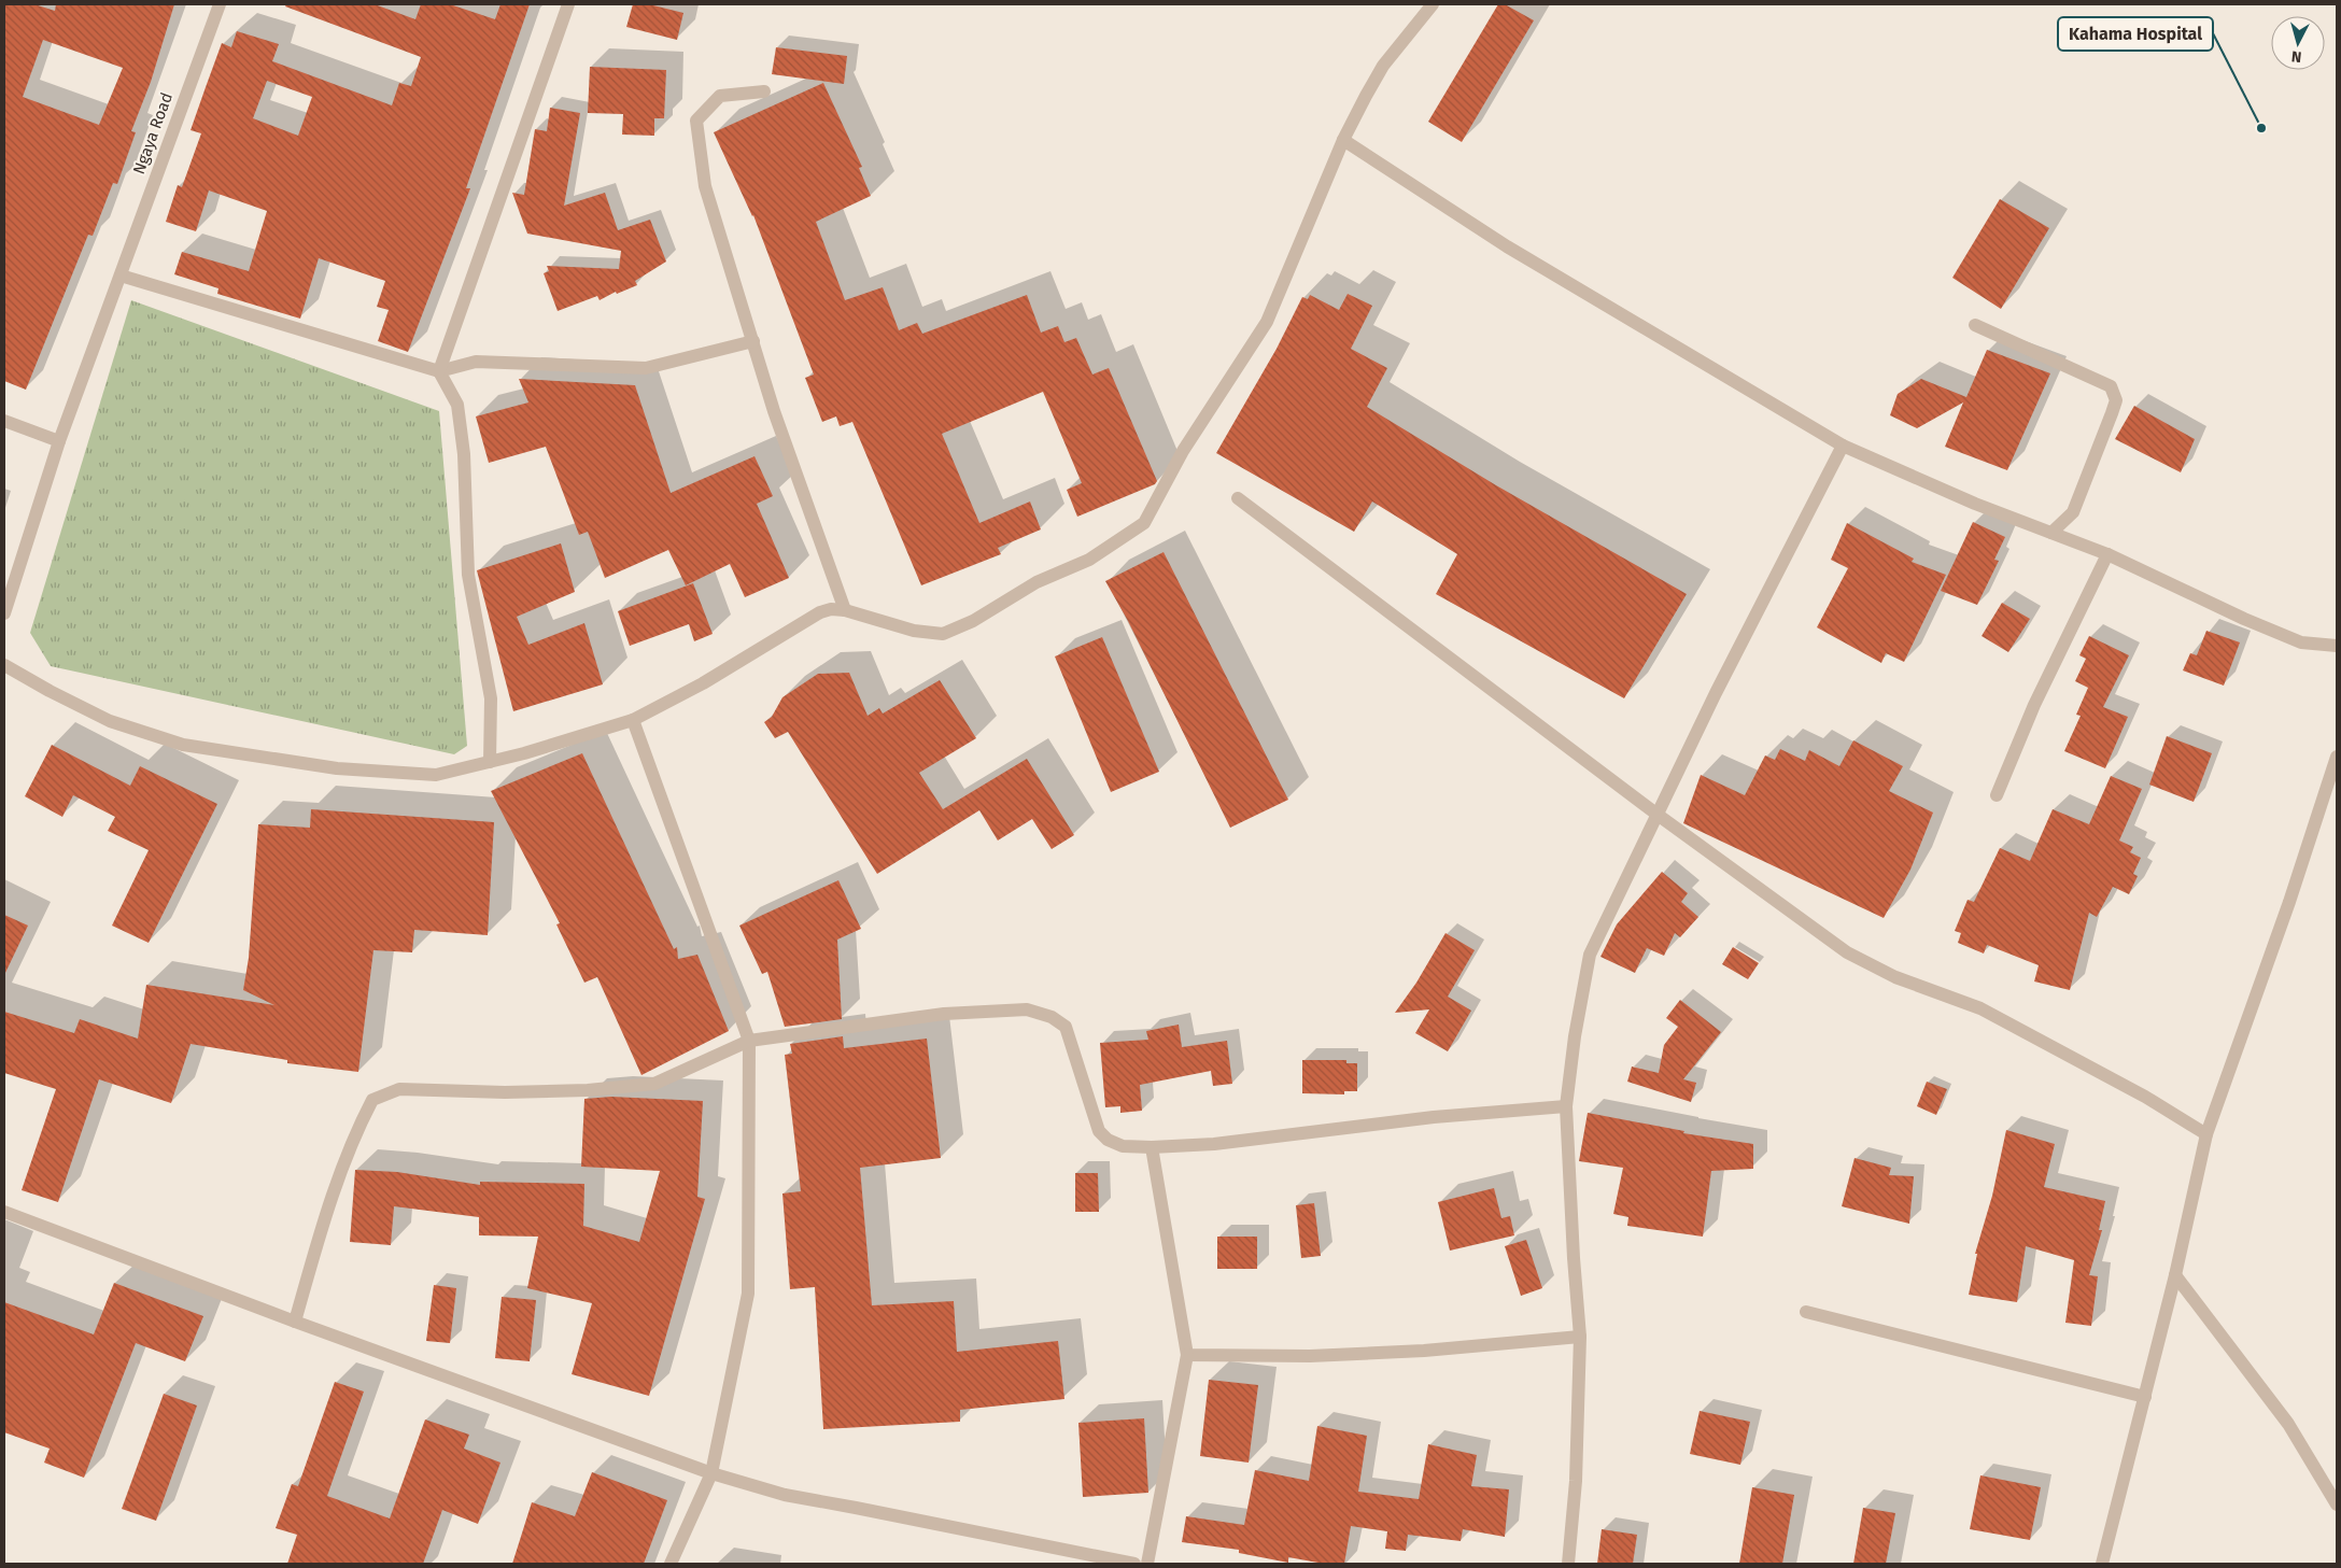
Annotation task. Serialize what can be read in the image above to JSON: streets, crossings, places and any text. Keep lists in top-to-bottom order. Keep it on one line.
{"streets":{"street":["Ngaya Road"]},"places":["Kahama Hospital"],"north":"bottom"}
